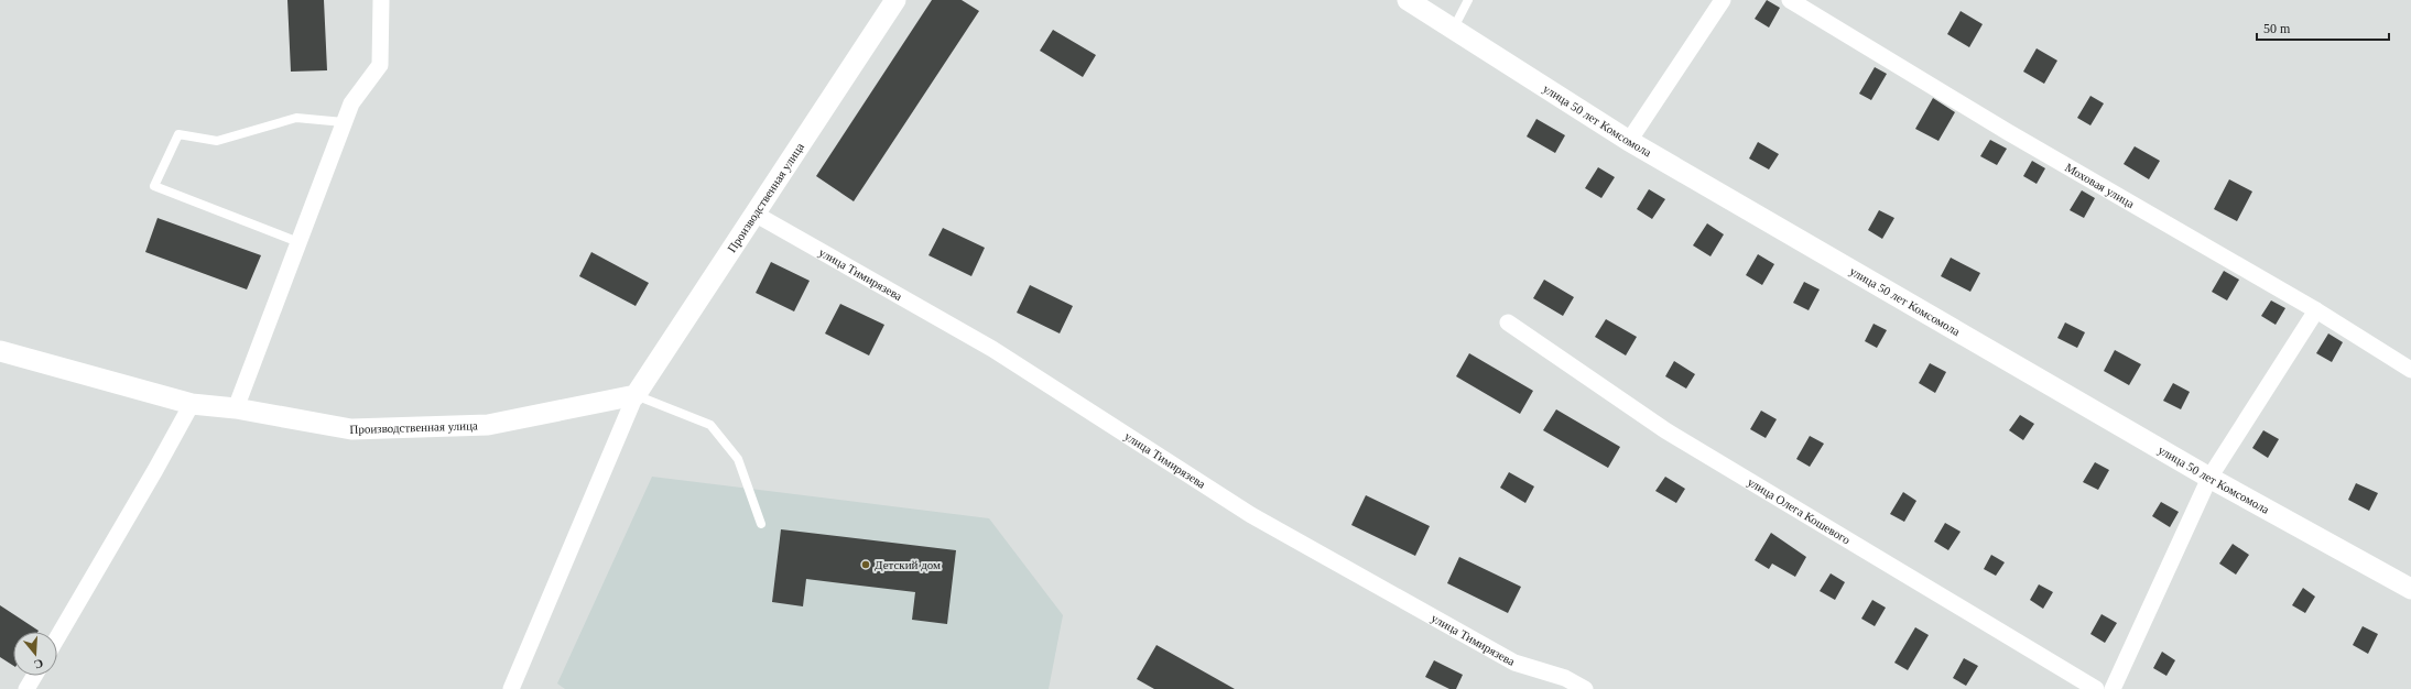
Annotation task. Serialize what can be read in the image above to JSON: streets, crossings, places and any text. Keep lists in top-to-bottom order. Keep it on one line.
{"streets":{"street":["улица 50 лет Комсомола","Моховая улица","Производственная улица","улица Тимирязева","улица Олега Кошевого"]},"crossings":[["Производственная улица","улица Тимирязева"]],"places":["Детский дом"],"scale_bar":"50 m","north":"bottom"}
